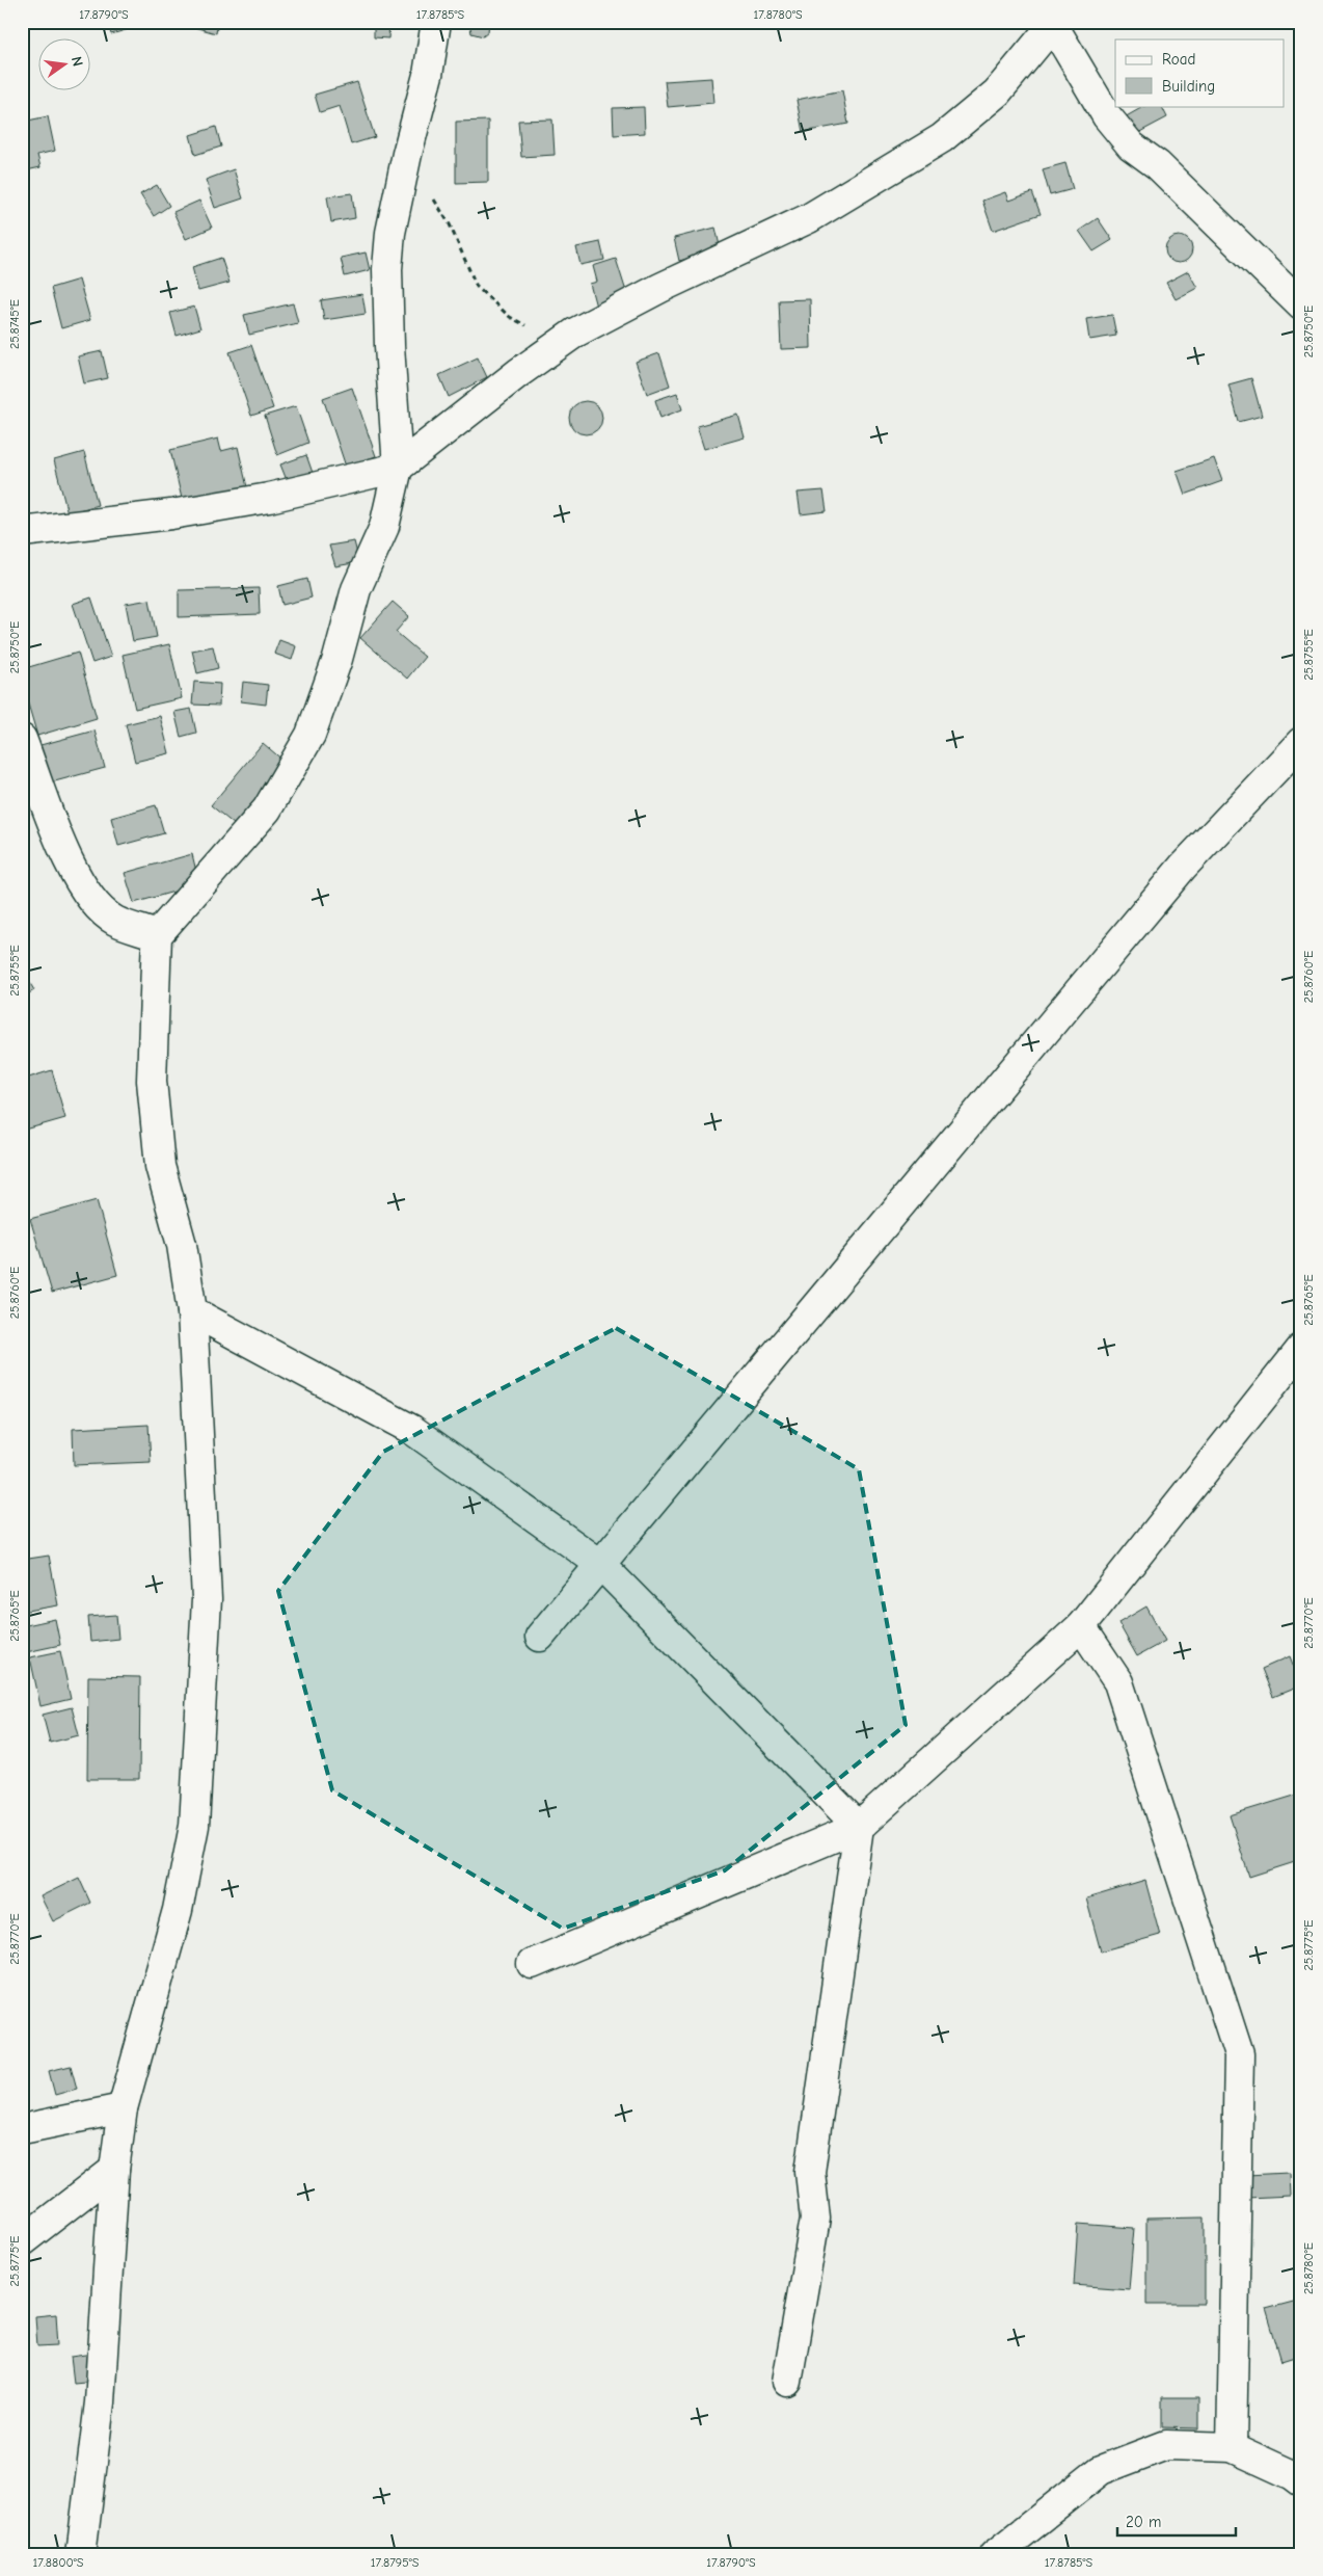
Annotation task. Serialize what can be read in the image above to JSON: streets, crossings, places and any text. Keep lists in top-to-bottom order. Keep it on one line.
{"legend":["Road","Building"],"scale_bar":"20 m","north":"right","coordinates":["17.8790°S","17.8785°S","17.8780°S","25.8745°E","25.8750°E","25.8755°E","25.8760°E","25.8765°E","25.8770°E","25.8775°E","25.8780°E","17.8800°S","17.8795°S"]}
